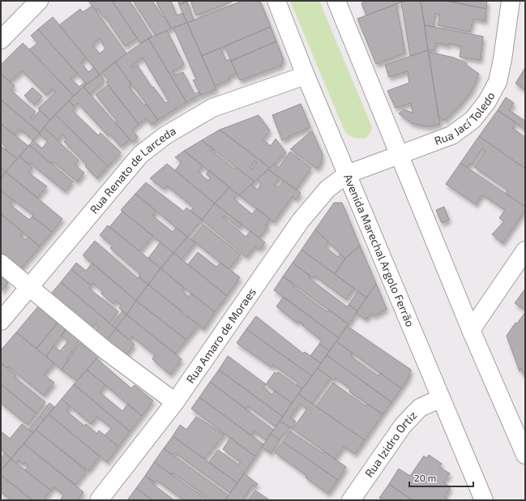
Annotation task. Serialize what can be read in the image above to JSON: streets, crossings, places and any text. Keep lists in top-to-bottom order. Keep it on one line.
{"streets":{"street":["Rua Jací Toledo","Rua Renato de Larceda","Avenida Marechal Argolo Ferrão","Rua Amaro de Moraes","Rua Izidro Ortiz"]},"crossings":[["Rua Jací Toledo","Avenida Marechal Argolo Ferrão"],["Rua Jací Toledo","Rua Amaro de Moraes"],["Rua Renato de Larceda","Avenida Marechal Argolo Ferrão"],["Avenida Marechal Argolo Ferrão","Rua Amaro de Moraes"],["Avenida Marechal Argolo Ferrão","Rua Izidro Ortiz"]],"scale_bar":"20 m"}
